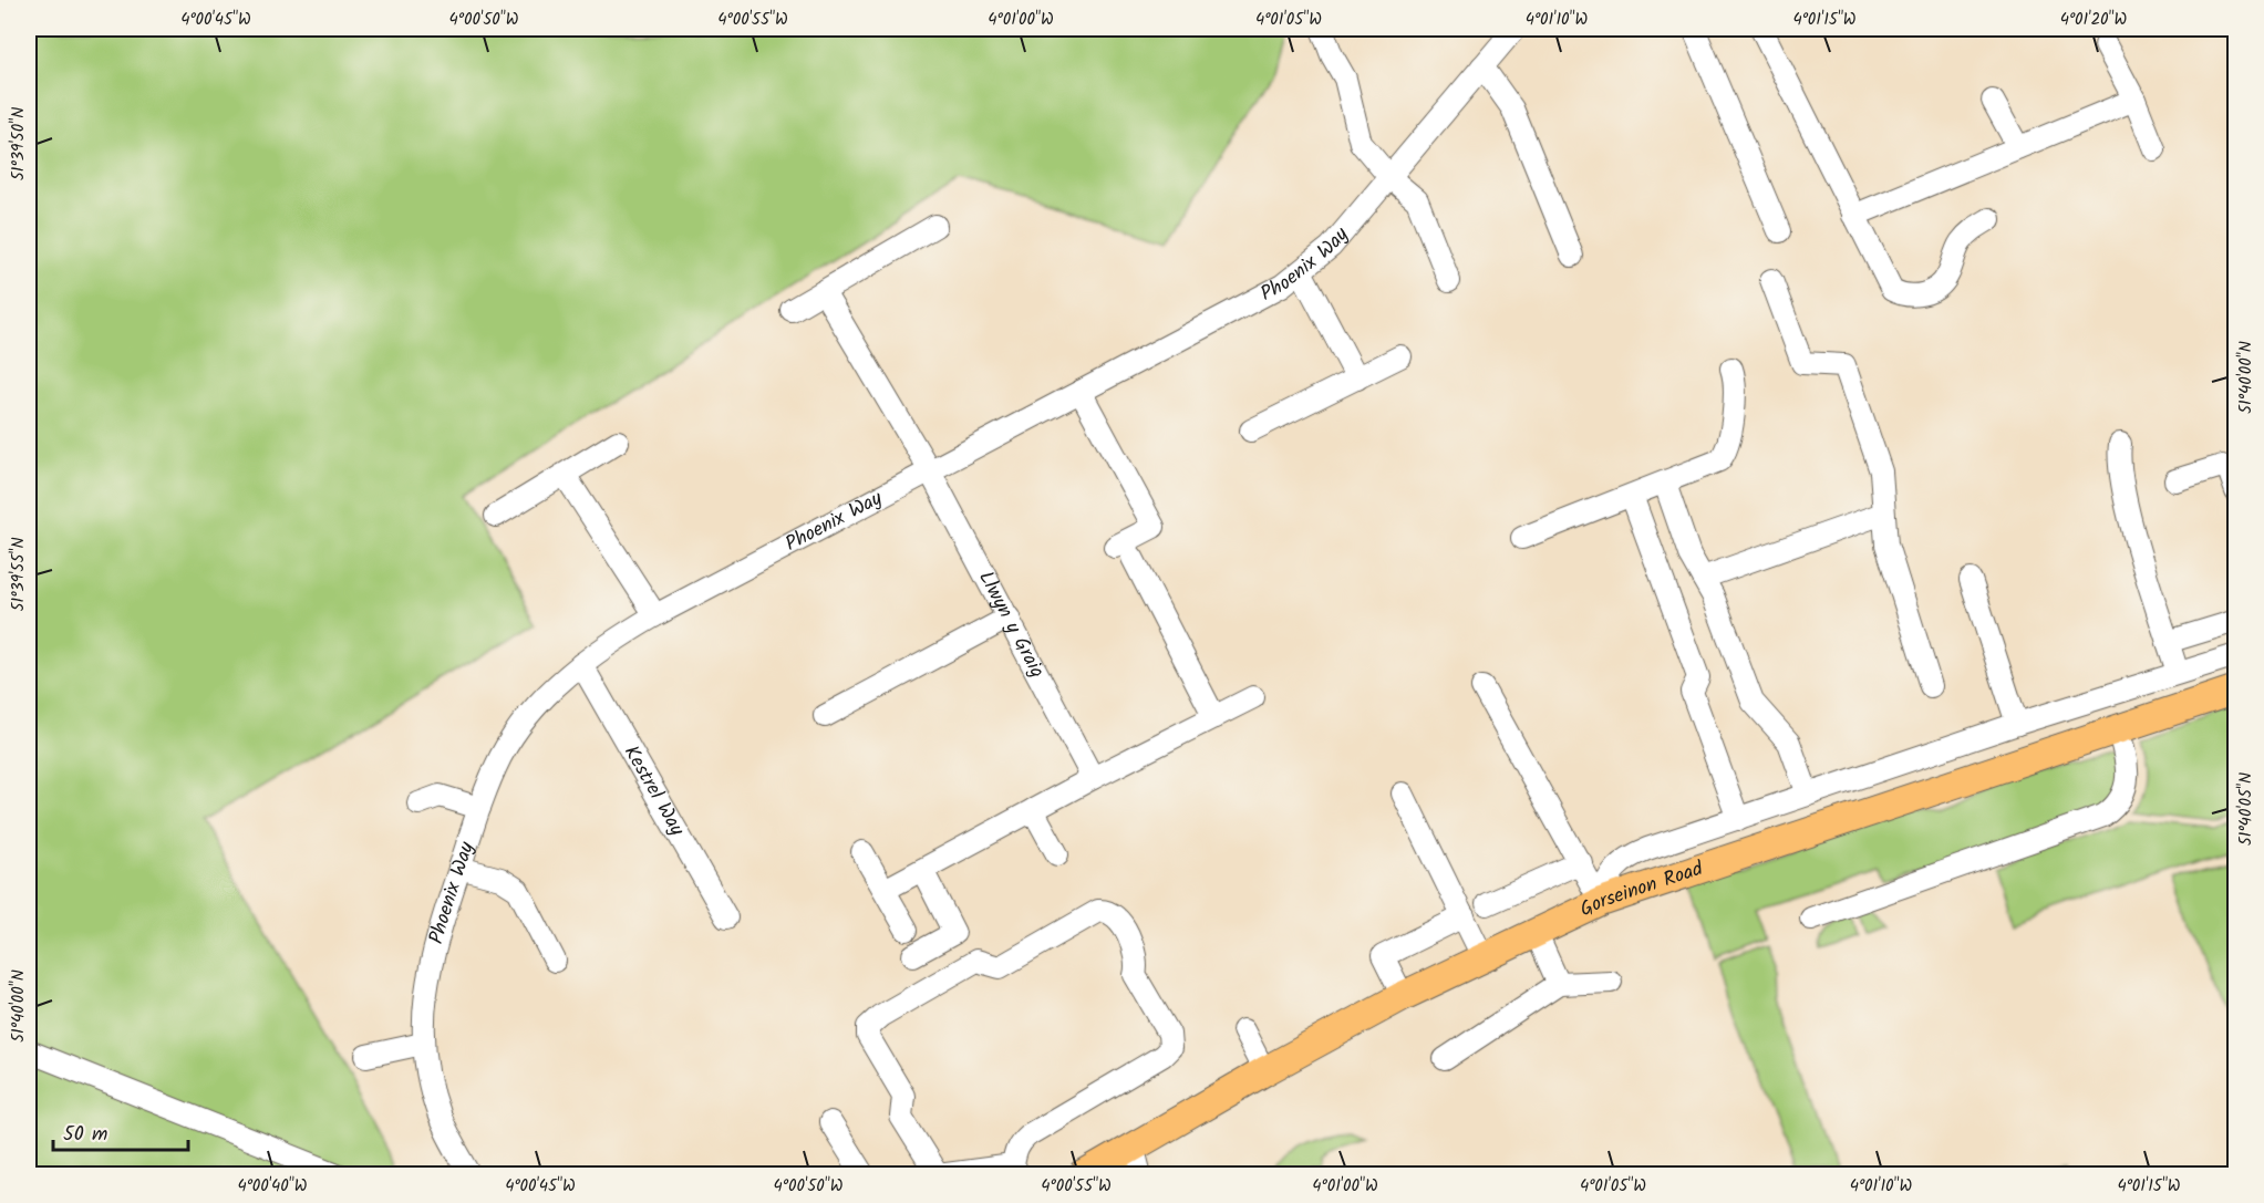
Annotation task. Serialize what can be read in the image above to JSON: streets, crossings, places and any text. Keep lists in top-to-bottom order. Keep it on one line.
{"streets":{"main road":["Gorseinon Road"],"street":["Phoenix Way","Llwyn y Graig","Kestrel Way"]},"crossings":[["Phoenix Way","Llwyn y Graig"],["Phoenix Way","Kestrel Way"]],"scale_bar":"50 m","coordinates":["4°00'45\"W","4°00'50\"W","4°00'55\"W","4°01'00\"W","4°01'05\"W","4°01'10\"W","4°01'15\"W","4°01'20\"W","51°39'50\"N","51°40'00\"N","51°39'55\"N","51°40'05\"N","4°00'40\"W"]}
